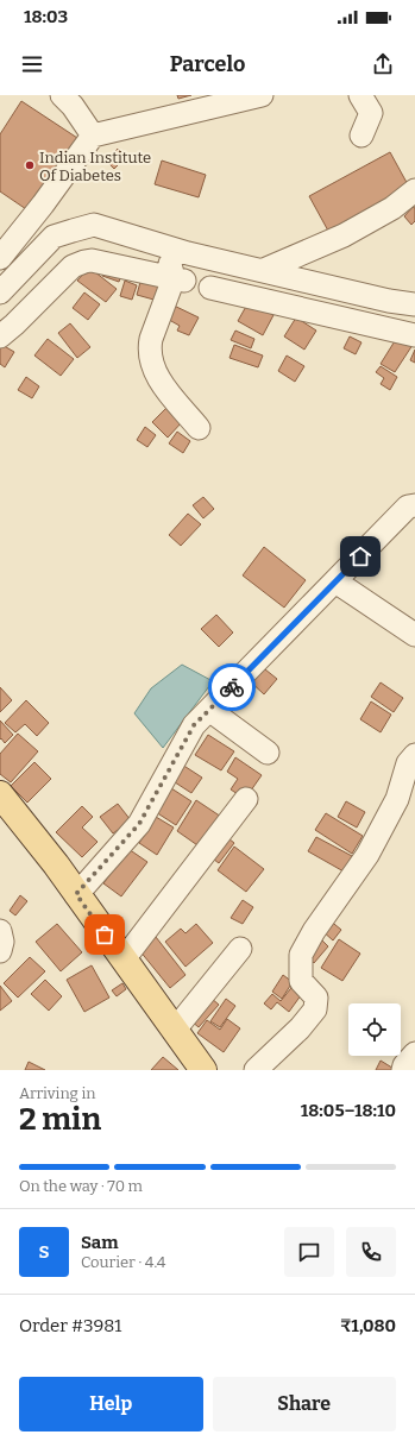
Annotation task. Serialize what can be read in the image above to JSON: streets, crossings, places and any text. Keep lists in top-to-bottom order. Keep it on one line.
{"places":["Indian Institute Of Diabetes"],"page":{"status":"18:03","header":"Parcelo","heading":["2 min","Arriving in","18:05–18:10"],"panel":["Sam","Courier · 4.4","Order #3981","₹1,080"],"bar":"On the way · 70 m","round":"S","buttons":["Help","Share"]}}
